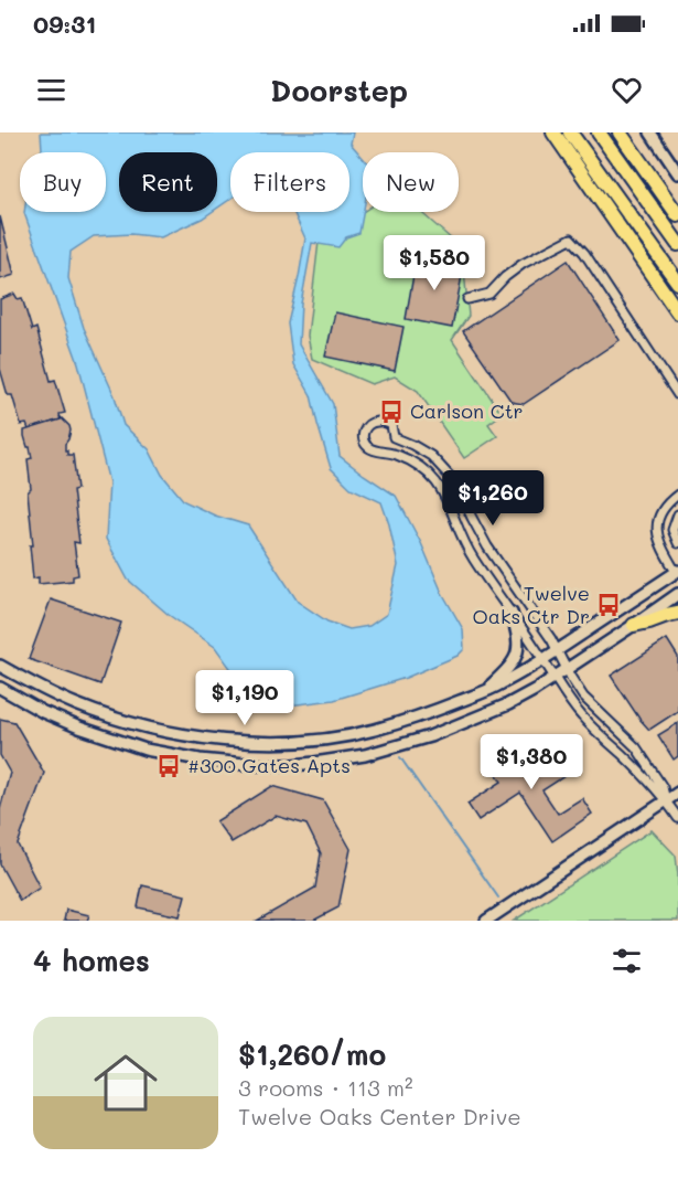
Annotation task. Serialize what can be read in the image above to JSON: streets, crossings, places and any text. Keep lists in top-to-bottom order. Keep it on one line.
{"places":{"bus stop":["Carlson Ctr","Twelve Oaks Ctr Dr","#300 Gates Apts"]},"page":{"status":"09:31","header":"Doorstep","chip":["Buy","Rent","Filters","New"],"price":["$1,580","$1,260","$1,190","$1,380"],"heading":"4 homes","list":[{"name":"$1,260/mo","note":"3 rooms · 113 m² · Twelve Oaks Center Drive"}]}}
